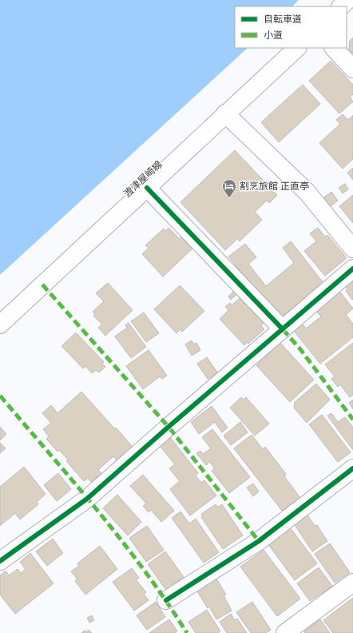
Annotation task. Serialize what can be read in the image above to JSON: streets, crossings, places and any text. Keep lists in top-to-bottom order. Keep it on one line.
{"streets":{"street":["渡津屋崎線"]},"places":{"hotel":["割烹旅館 正直亭"]},"legend":["自転車道","小道"]}
